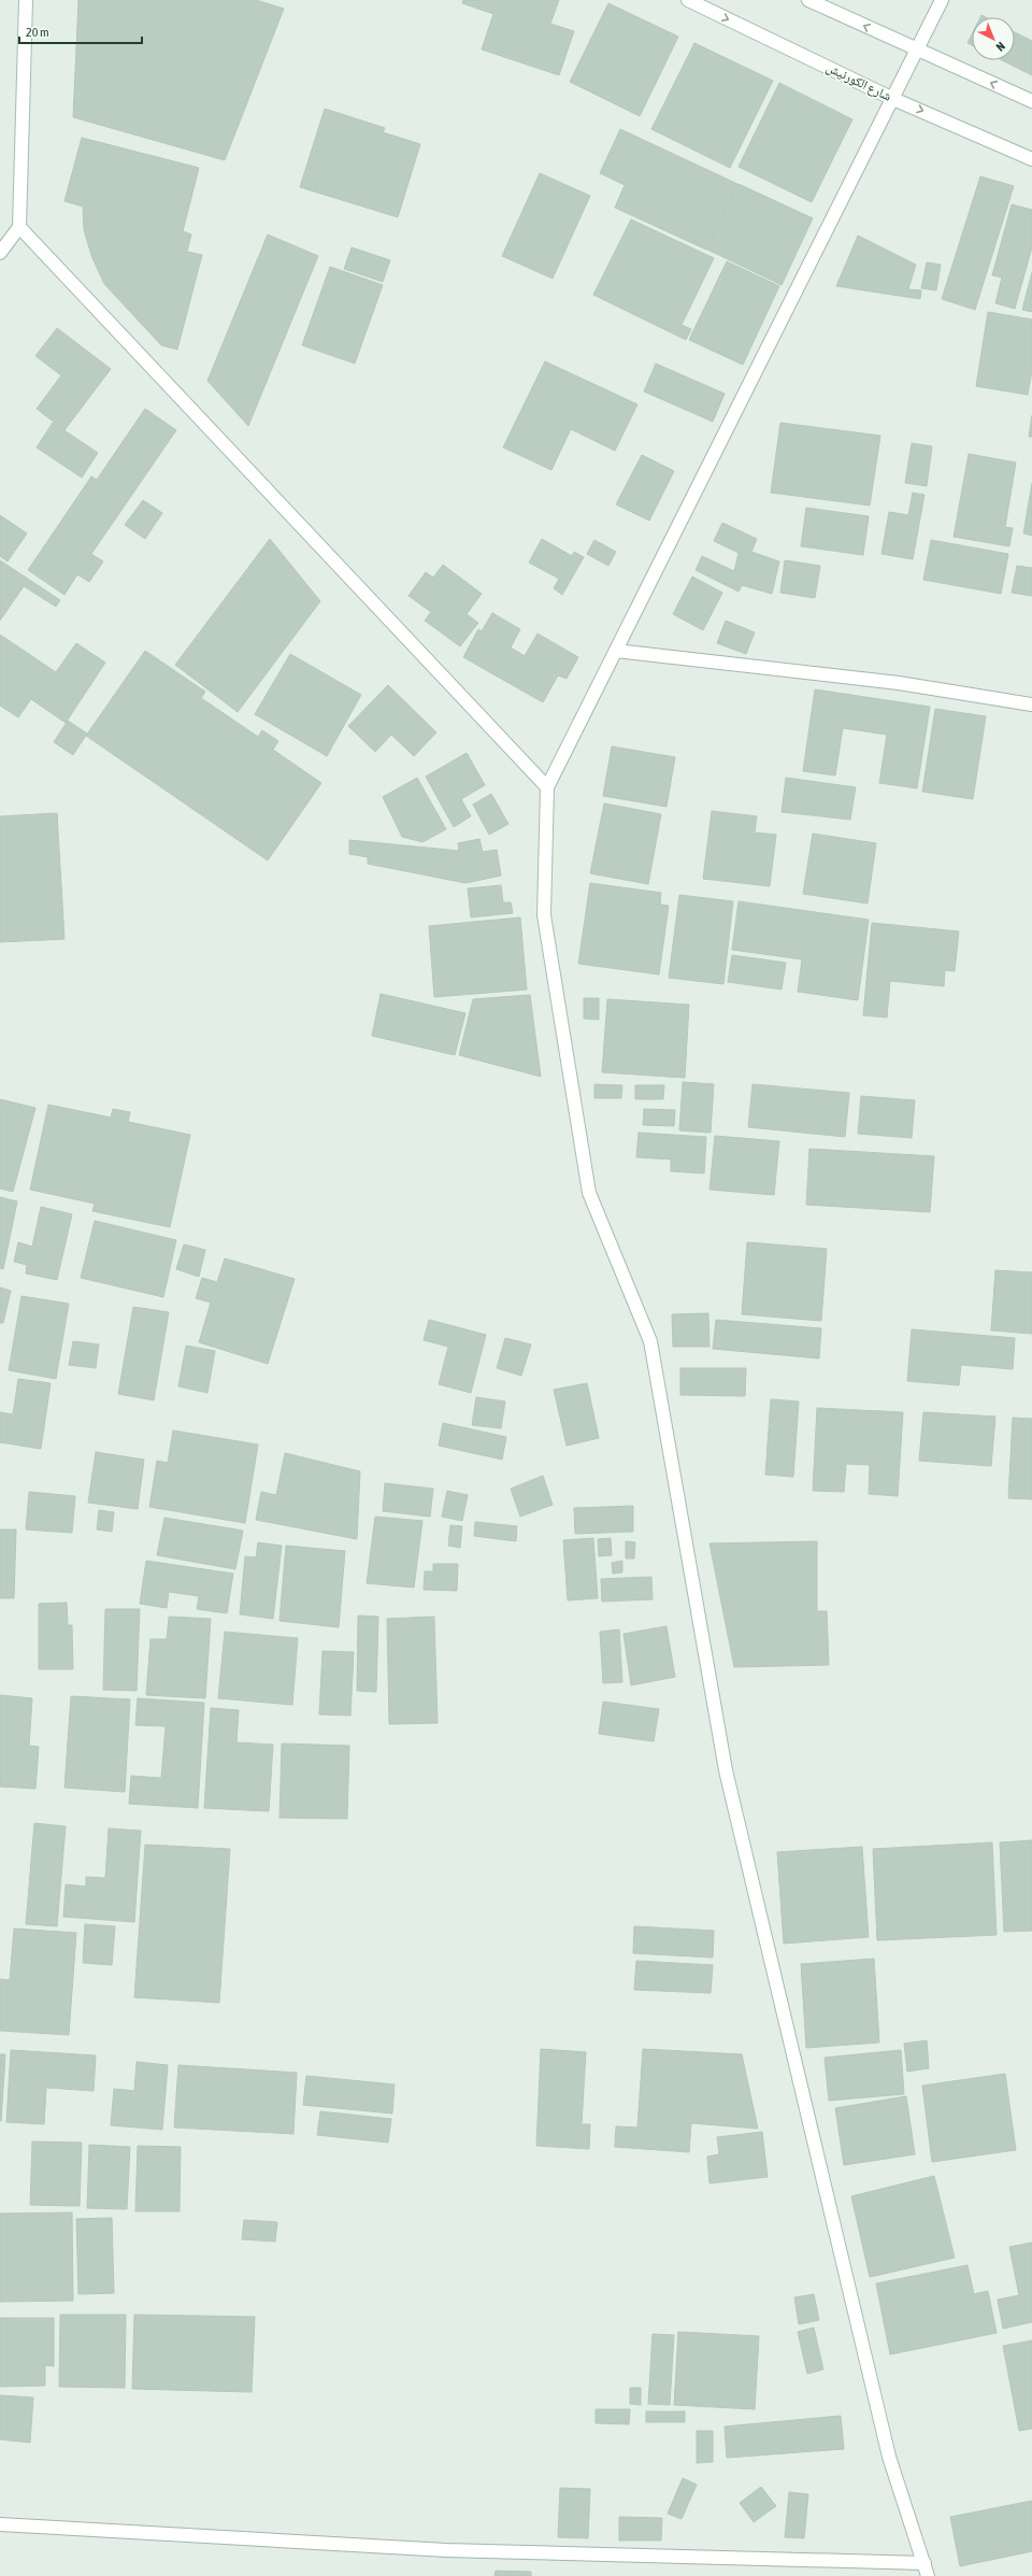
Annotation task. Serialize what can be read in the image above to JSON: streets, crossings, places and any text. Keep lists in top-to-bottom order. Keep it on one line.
{"streets":{"street":["شارع الكورنيش"]},"scale_bar":"20 m","north":"bottom right"}
